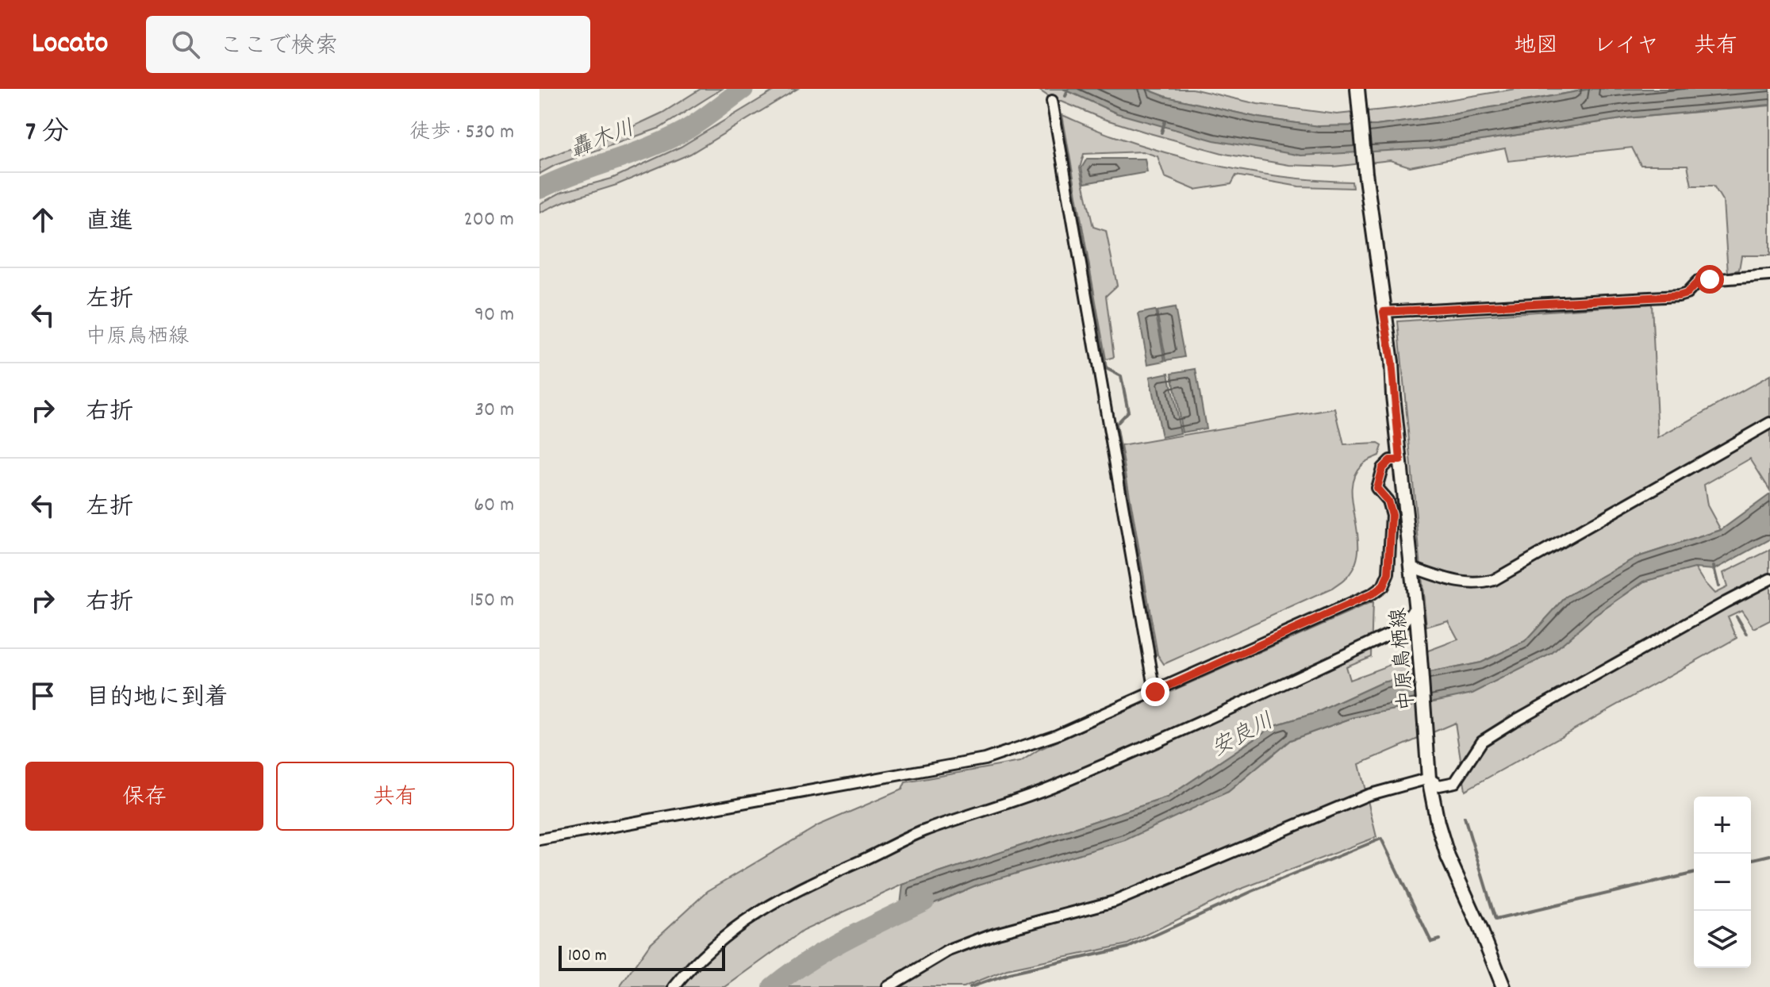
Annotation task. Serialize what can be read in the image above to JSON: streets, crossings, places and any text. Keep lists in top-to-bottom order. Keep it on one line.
{"streets":{"main road":["中原鳥栖線"]},"water":["轟木川","安良川"],"scale_bar":"100 m","page":{"header":"Locato","search":"ここで検索","nav":["地図","レイヤ","共有"],"heading":["7 分","徒歩 · 530 m"],"list":[["直進","200 m"],["左折","中原鳥栖線","90 m"],["右折","30 m"],["左折","60 m"],["右折","150 m"],"目的地に到着"],"buttons":["保存","共有"],"map_buttons":["+","−"],"scale":"100 m"}}
